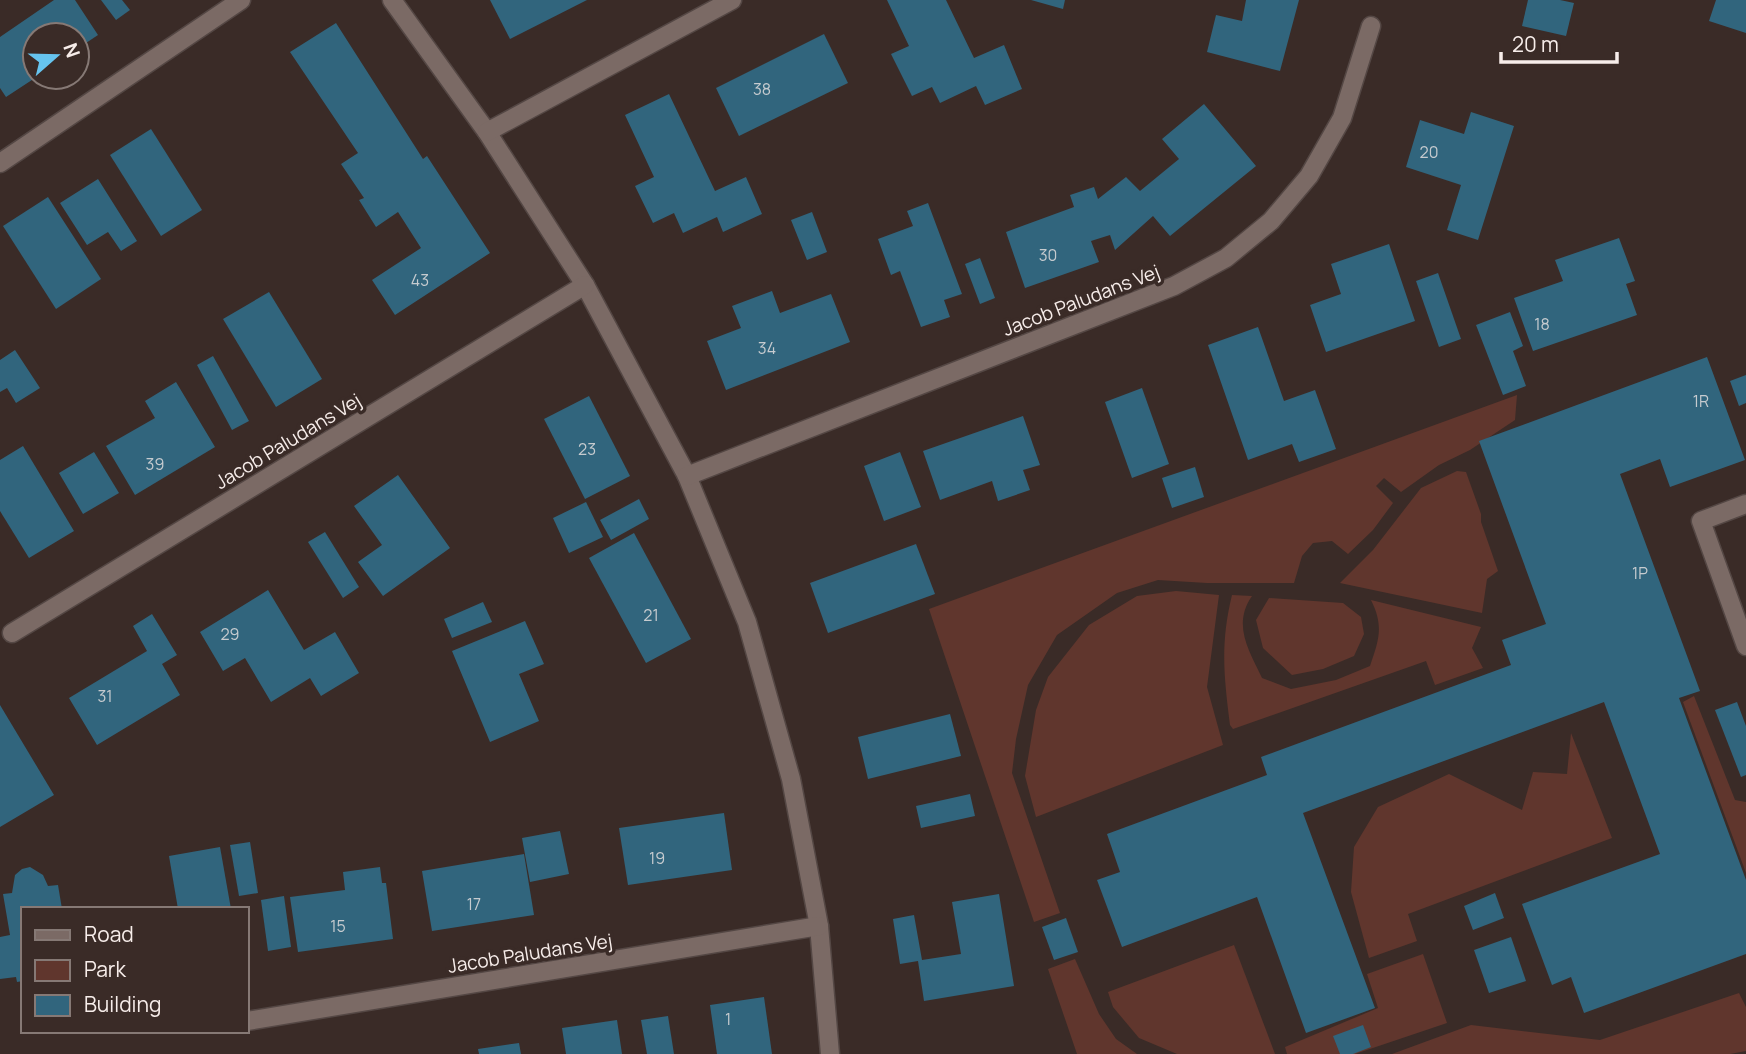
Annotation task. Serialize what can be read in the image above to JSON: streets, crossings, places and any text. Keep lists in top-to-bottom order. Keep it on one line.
{"streets":{"street":["Jacob Paludans Vej"]},"house_numbers":["38","20","30","43","18","34","1R","23","39","1P","21","29","31","19","17","15","1"],"legend":["Road","Park","Building"],"scale_bar":"20 m","north":"right"}
